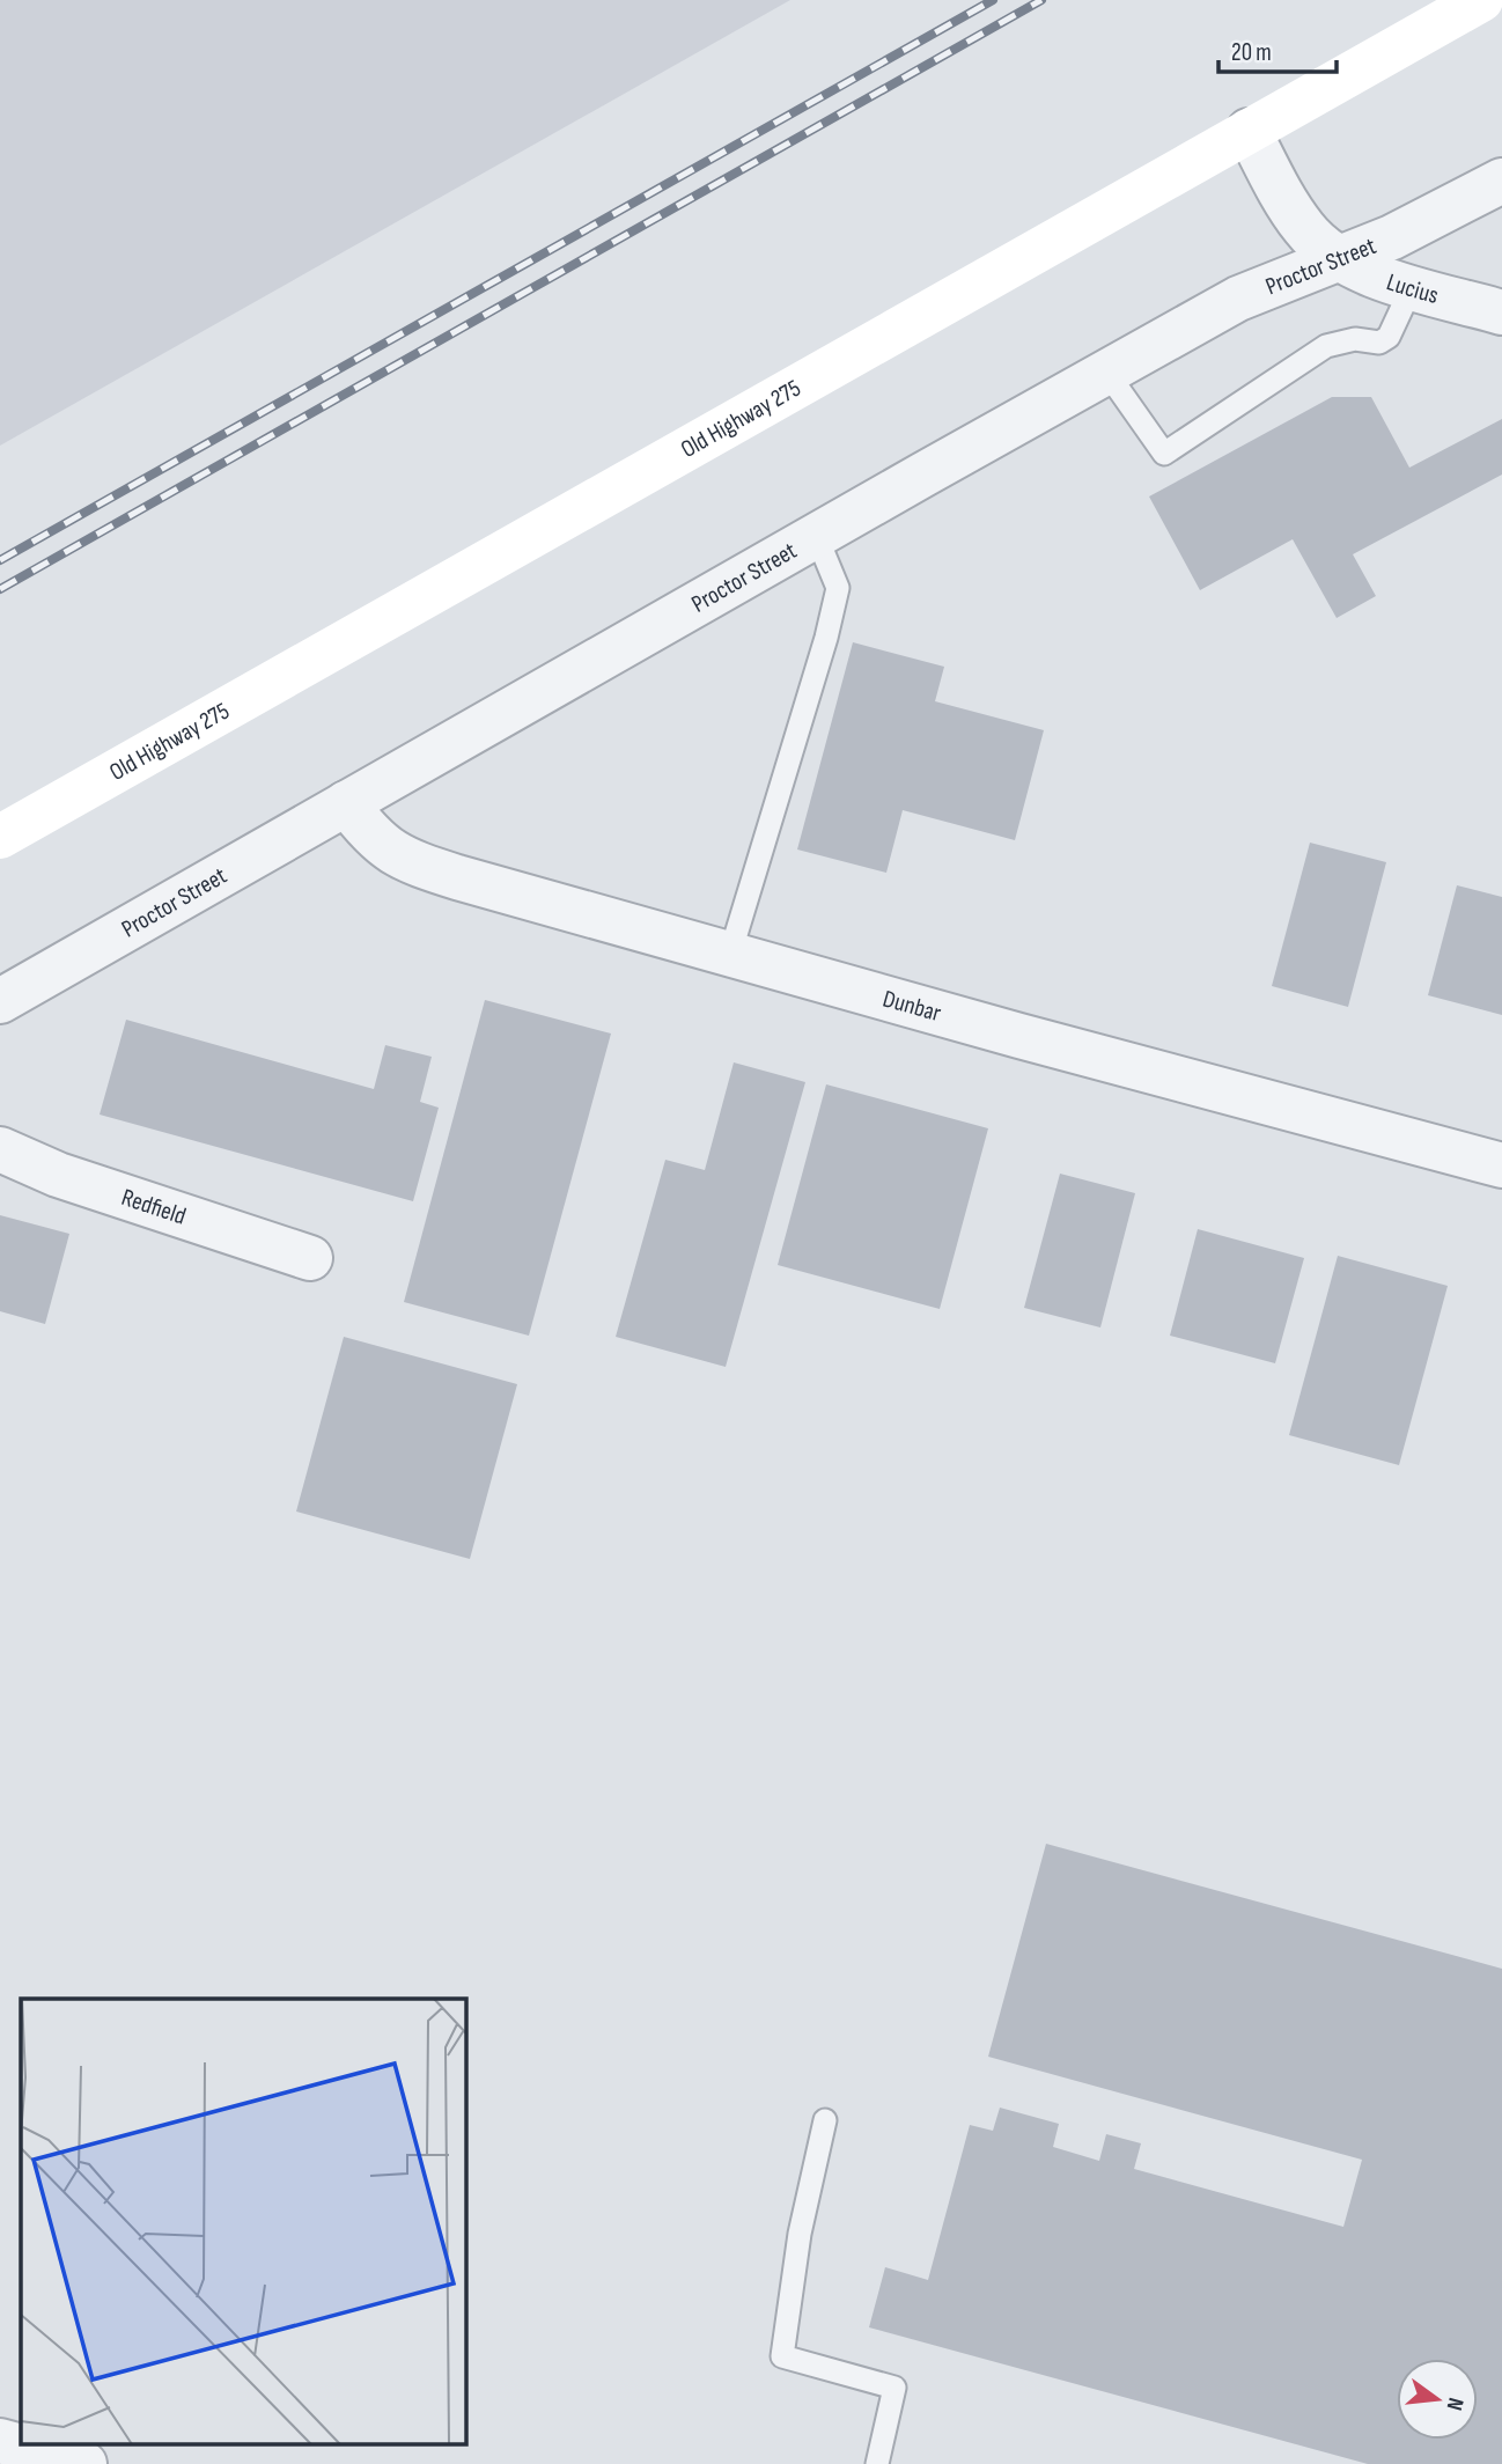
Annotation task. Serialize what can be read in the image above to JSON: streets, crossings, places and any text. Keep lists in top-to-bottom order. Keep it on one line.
{"streets":{"main road":["Old Highway 275"],"street":["Proctor Street","Lucius","Dunbar","Redfield"]},"crossings":[["Proctor Street","Lucius"],["Proctor Street","Dunbar"],["Lucius","Old Highway 275"]],"scale_bar":"20 m","north":"right"}
